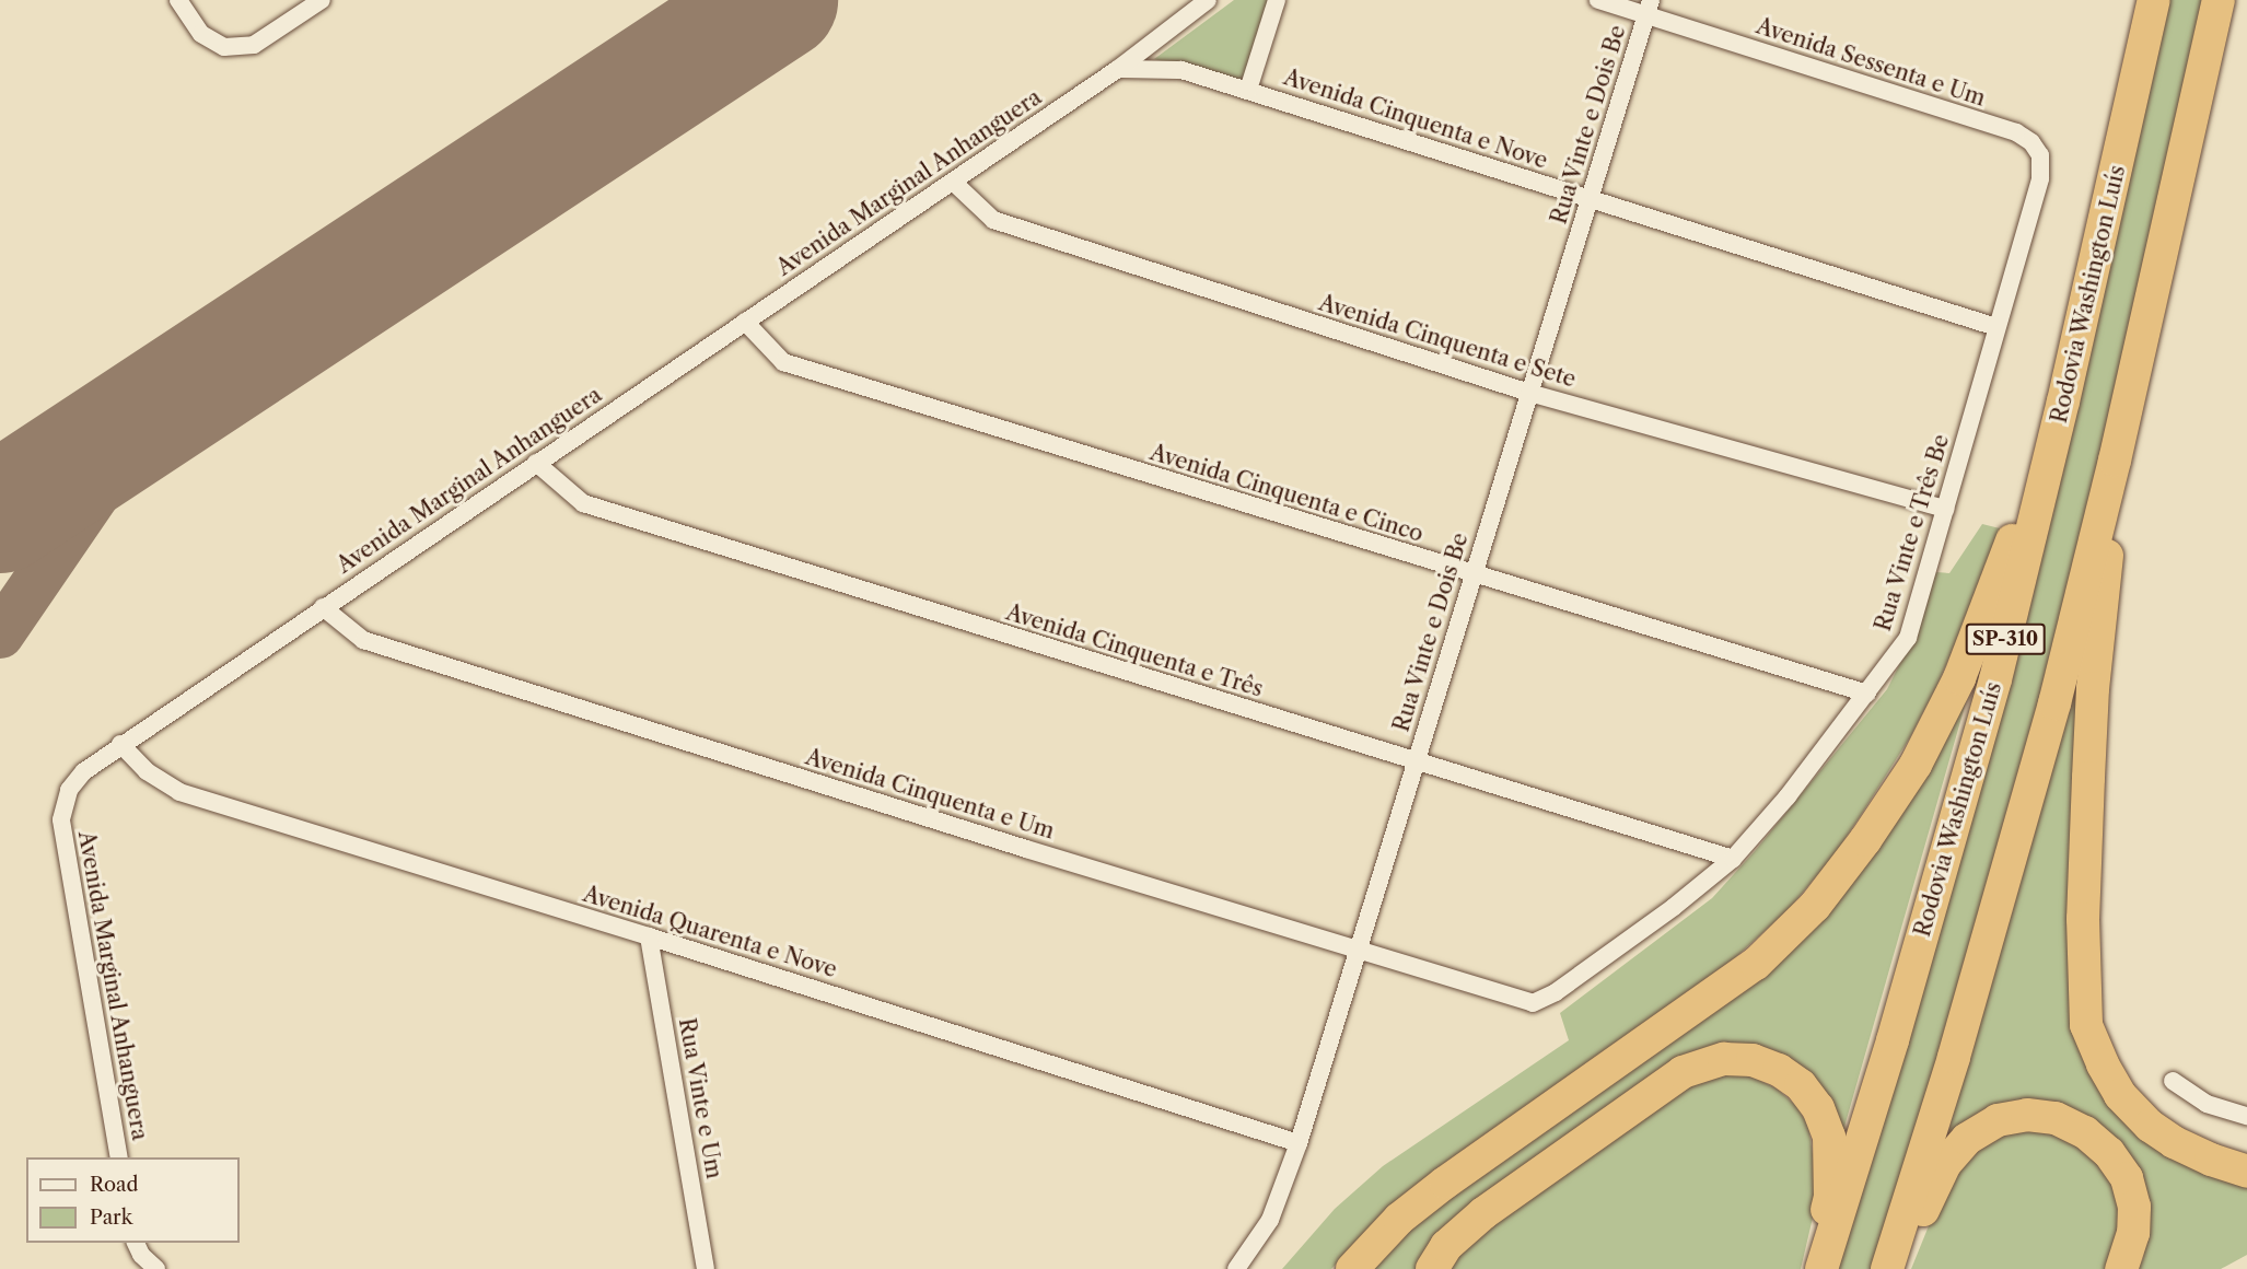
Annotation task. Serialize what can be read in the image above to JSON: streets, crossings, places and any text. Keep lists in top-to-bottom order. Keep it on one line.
{"streets":{"highway":["Rodovia Washington Luís","SP-310"],"street":["Avenida Sessenta e Um","Avenida Cinquenta e Nove","Rua Vinte e Dois Be","Avenida Marginal Anhanguera","Avenida Cinquenta e Sete","Avenida Cinquenta e Cinco","Rua Vinte e Três Be","Avenida Cinquenta e Três","Avenida Cinquenta e Um","Avenida Quarenta e Nove","Rua Vinte e Um"]},"crossings":[["Avenida Sessenta e Um","Rua Vinte e Dois Be"],["Avenida Sessenta e Um","Rua Vinte e Três Be"],["Avenida Cinquenta e Nove","Rua Vinte e Dois Be"],["Avenida Cinquenta e Nove","Avenida Marginal Anhanguera"],["Avenida Cinquenta e Nove","Rua Vinte e Três Be"],["Rua Vinte e Dois Be","Avenida Cinquenta e Sete"],["Rua Vinte e Dois Be","Avenida Cinquenta e Cinco"],["Rua Vinte e Dois Be","Avenida Cinquenta e Três"],["Rua Vinte e Dois Be","Avenida Cinquenta e Um"],["Rua Vinte e Dois Be","Avenida Quarenta e Nove"],["Avenida Marginal Anhanguera","Avenida Cinquenta e Sete"],["Avenida Marginal Anhanguera","Avenida Cinquenta e Cinco"],["Avenida Marginal Anhanguera","Avenida Cinquenta e Três"],["Avenida Marginal Anhanguera","Avenida Cinquenta e Um"],["Avenida Marginal Anhanguera","Avenida Quarenta e Nove"],["Avenida Cinquenta e Sete","Rua Vinte e Três Be"],["Avenida Cinquenta e Cinco","Rua Vinte e Três Be"],["Rua Vinte e Três Be","Avenida Cinquenta e Três"],["Rua Vinte e Três Be","Avenida Cinquenta e Um"],["Avenida Quarenta e Nove","Rua Vinte e Um"]],"legend":["Road","Park"]}
